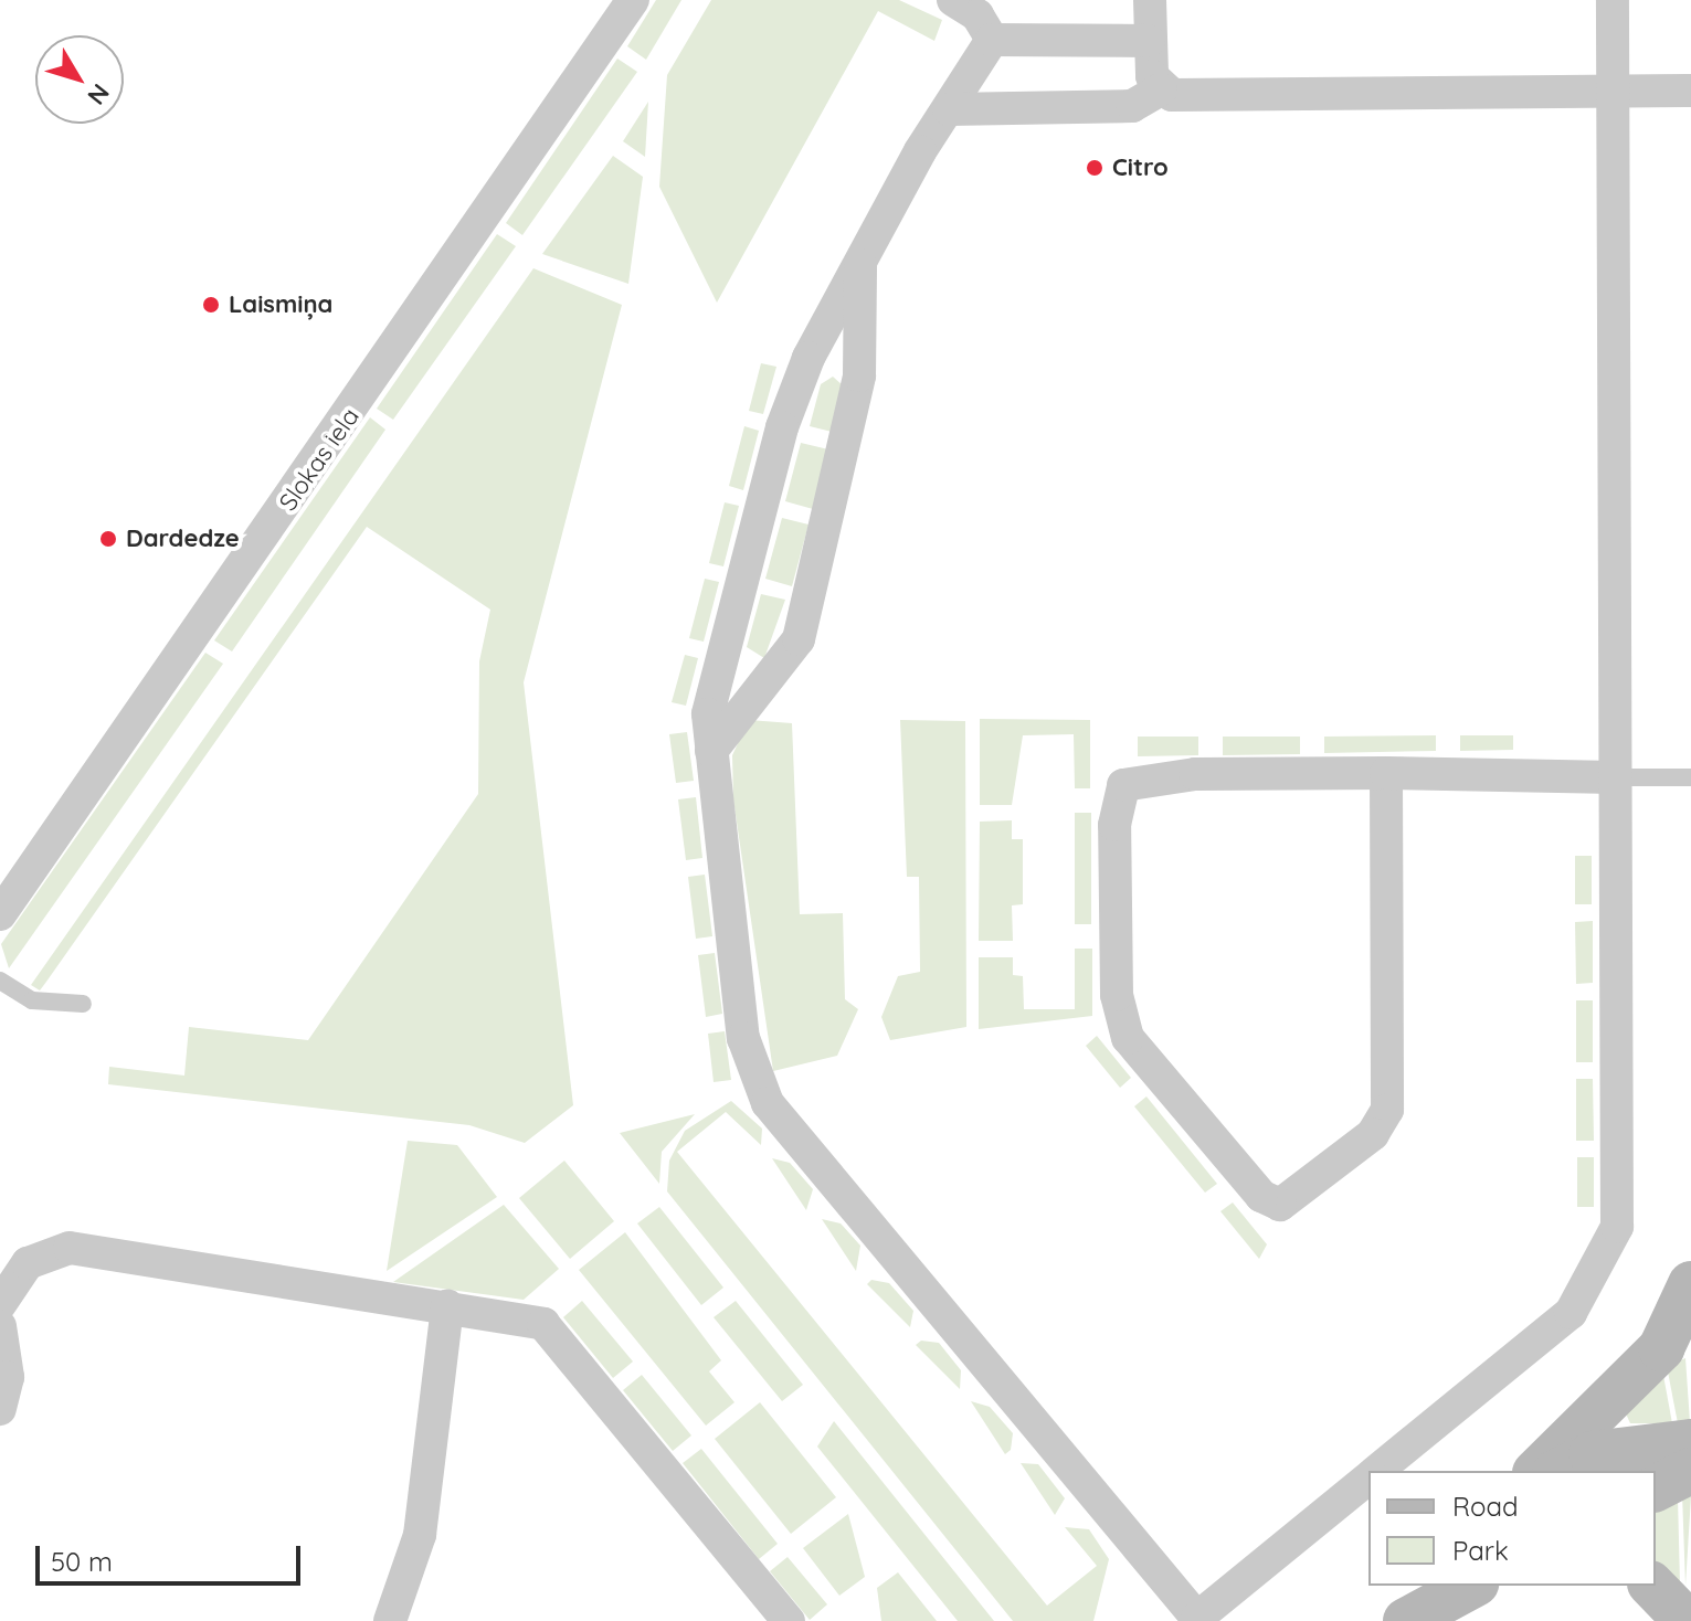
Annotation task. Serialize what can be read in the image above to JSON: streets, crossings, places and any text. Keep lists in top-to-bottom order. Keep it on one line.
{"streets":{"street":["Slokas iela"]},"places":["Citro","Laismiņa","Dardedze"],"legend":["Road","Park"],"scale_bar":"50 m","north":"bottom right"}
